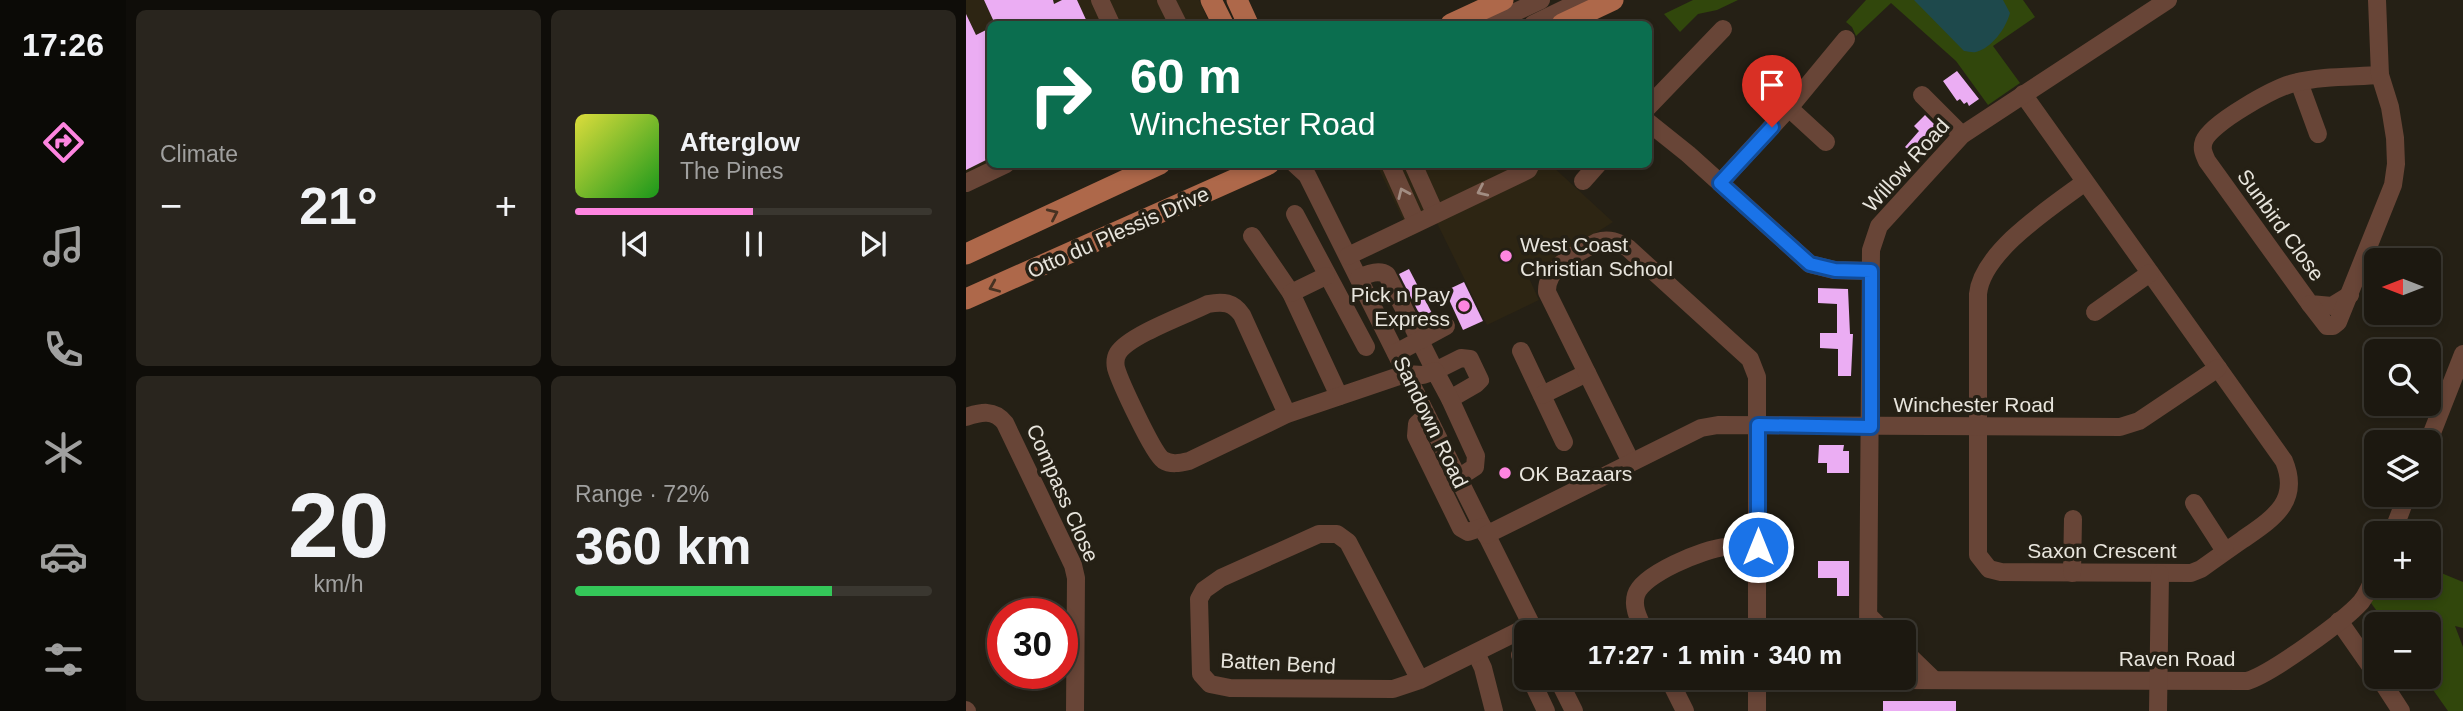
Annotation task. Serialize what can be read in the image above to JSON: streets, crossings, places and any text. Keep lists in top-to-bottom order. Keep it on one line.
{"streets":{"main road":["Otto du Plessis Drive"],"street":["Willow Road","Sunbird Close","Winchester Road","Sandown Road","Compass Close","Saxon Crescent","Raven Road","Batten Bend"]},"crossings":[["Willow Road","Winchester Road"],["Willow Road","Saxon Crescent"],["Winchester Road","Sandown Road"],["Winchester Road","Saxon Crescent"]],"places":["West Coast Christian School","Pick n Pay Express","OK Bazaars"],"north":"left","page":{"tabs":"17:26","tile":["Climate",["20","km/h"],["Range · 72%","360 km"]],"turn":["60 m","Winchester Road"],"song":["Afterglow","The Pines"],"heat":["−","21°","+"],"map_buttons":["+","−"],"limit":"30","trip":"17:27 · 1 min · 340 m"}}
